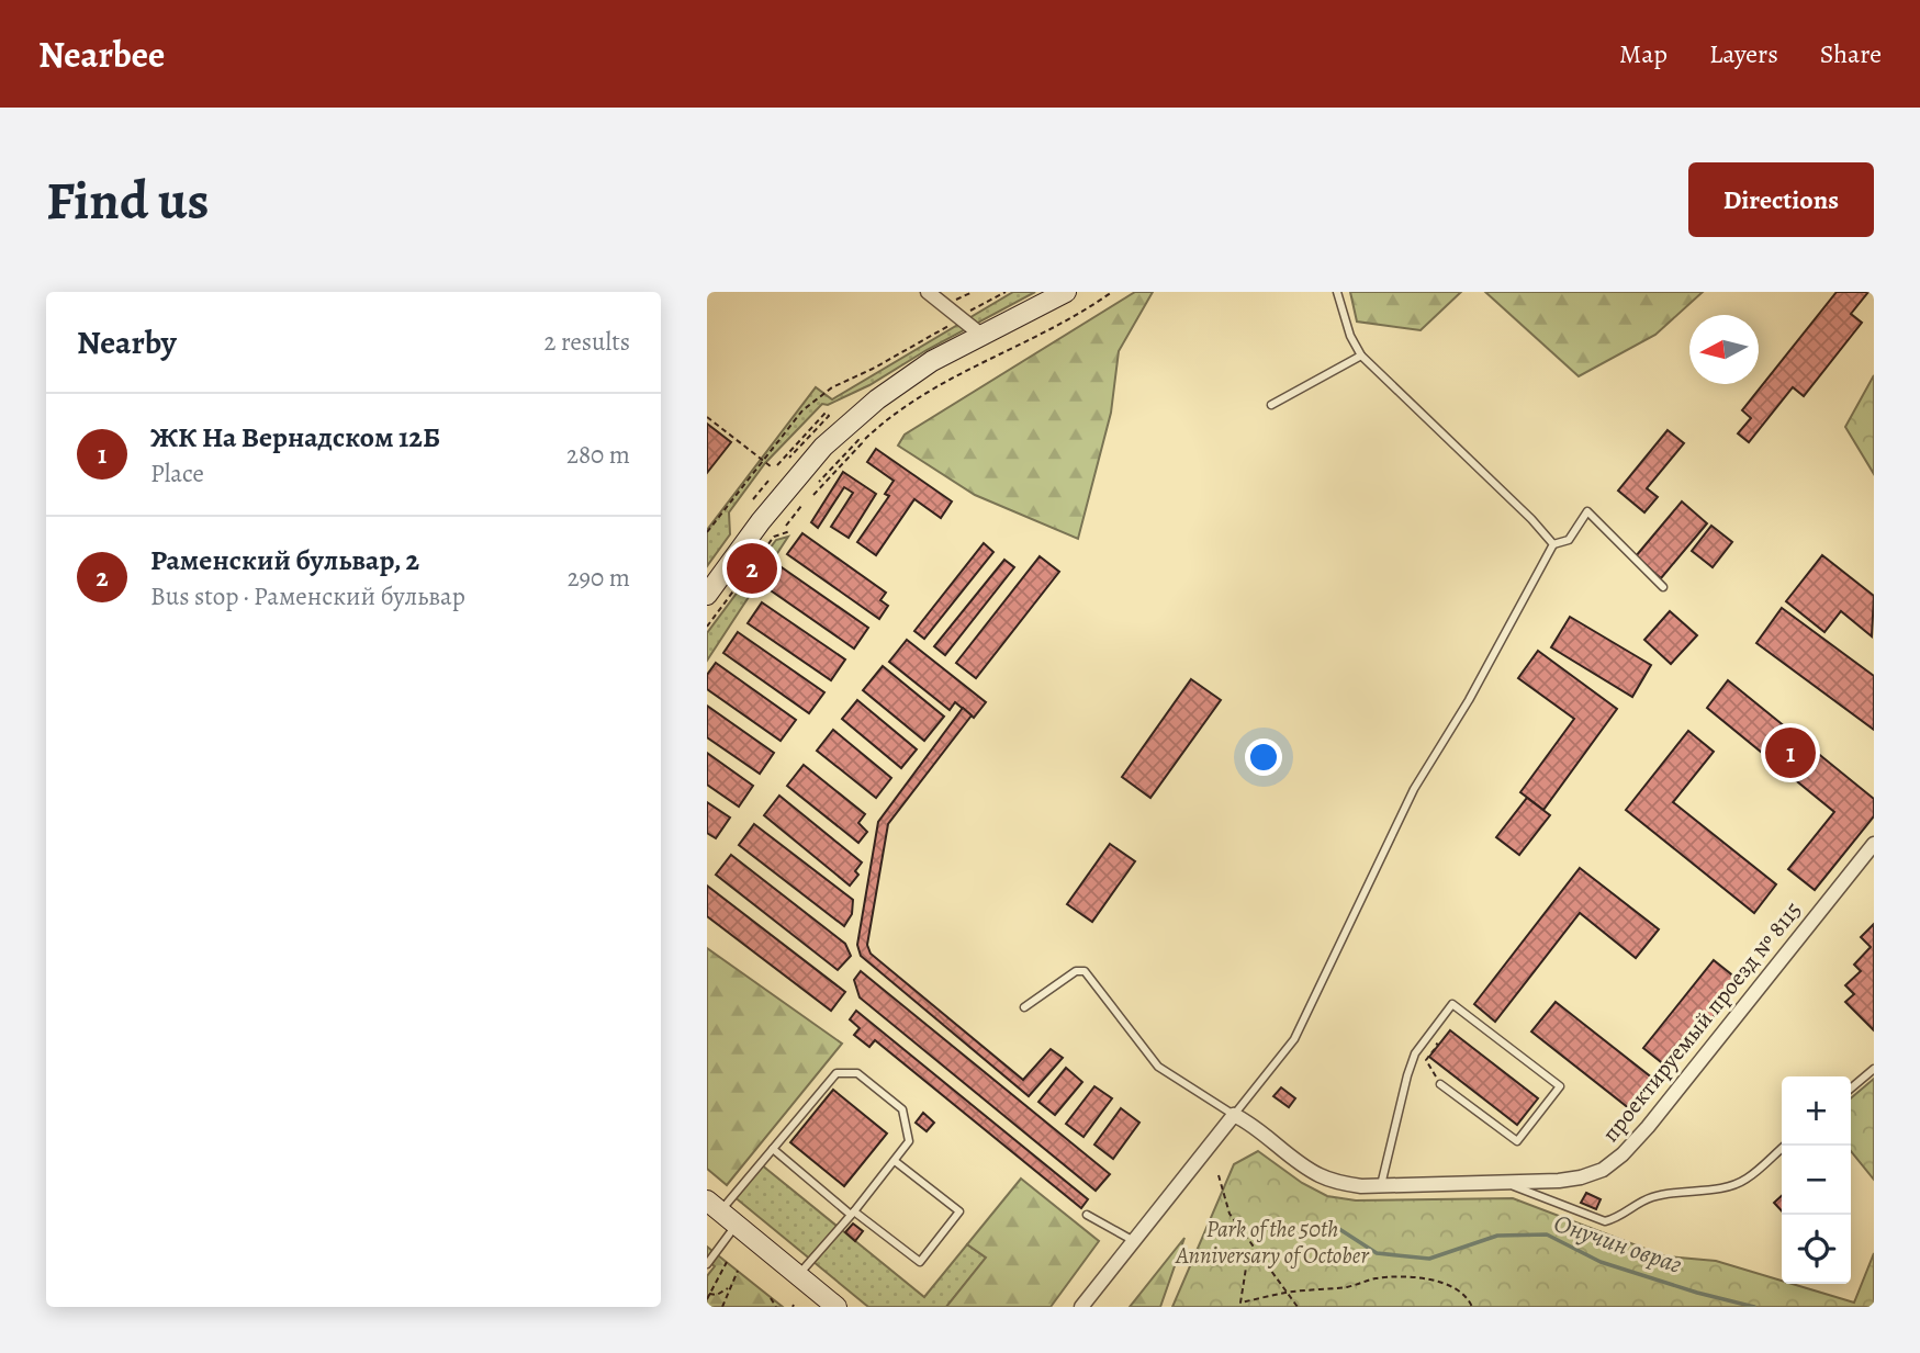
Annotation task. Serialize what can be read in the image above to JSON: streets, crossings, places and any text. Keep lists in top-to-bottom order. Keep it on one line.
{"streets":{"street":["проектируемый проезд № 8115"]},"water":["Онучин овраг"],"parks":["Park of the 50th Anniversary of October"],"north":"left","page":{"header":"Nearbee","nav":["Map","Layers","Share"],"buttons":"Directions","title":"Find us","heading":["Nearby","2 results"],"list":[{"mark":"1","name":"ЖК На Вернадском 12Б","note":"Place","value":"280 m"},{"mark":"2","name":"Раменский бульвар, 2","note":"Bus stop · Раменский бульвар","value":"290 m"}],"pins":["2","1"],"map_buttons":["+","−"]}}
